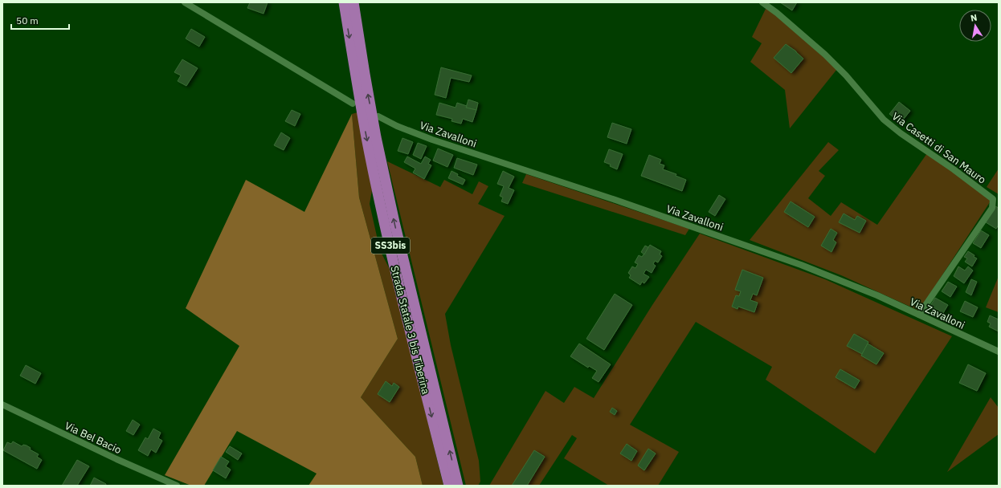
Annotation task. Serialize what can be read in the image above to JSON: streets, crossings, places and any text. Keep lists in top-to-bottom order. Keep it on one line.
{"streets":{"highway":["SS3bis","Strada Statale 3 bis Tiberina"],"street":["Via Zavalloni","Via Casetti di San Mauro","Via Bel Bacio"]},"crossings":[["Via Zavalloni","Via Casetti di San Mauro"]],"scale_bar":"50 m","north":"top"}
